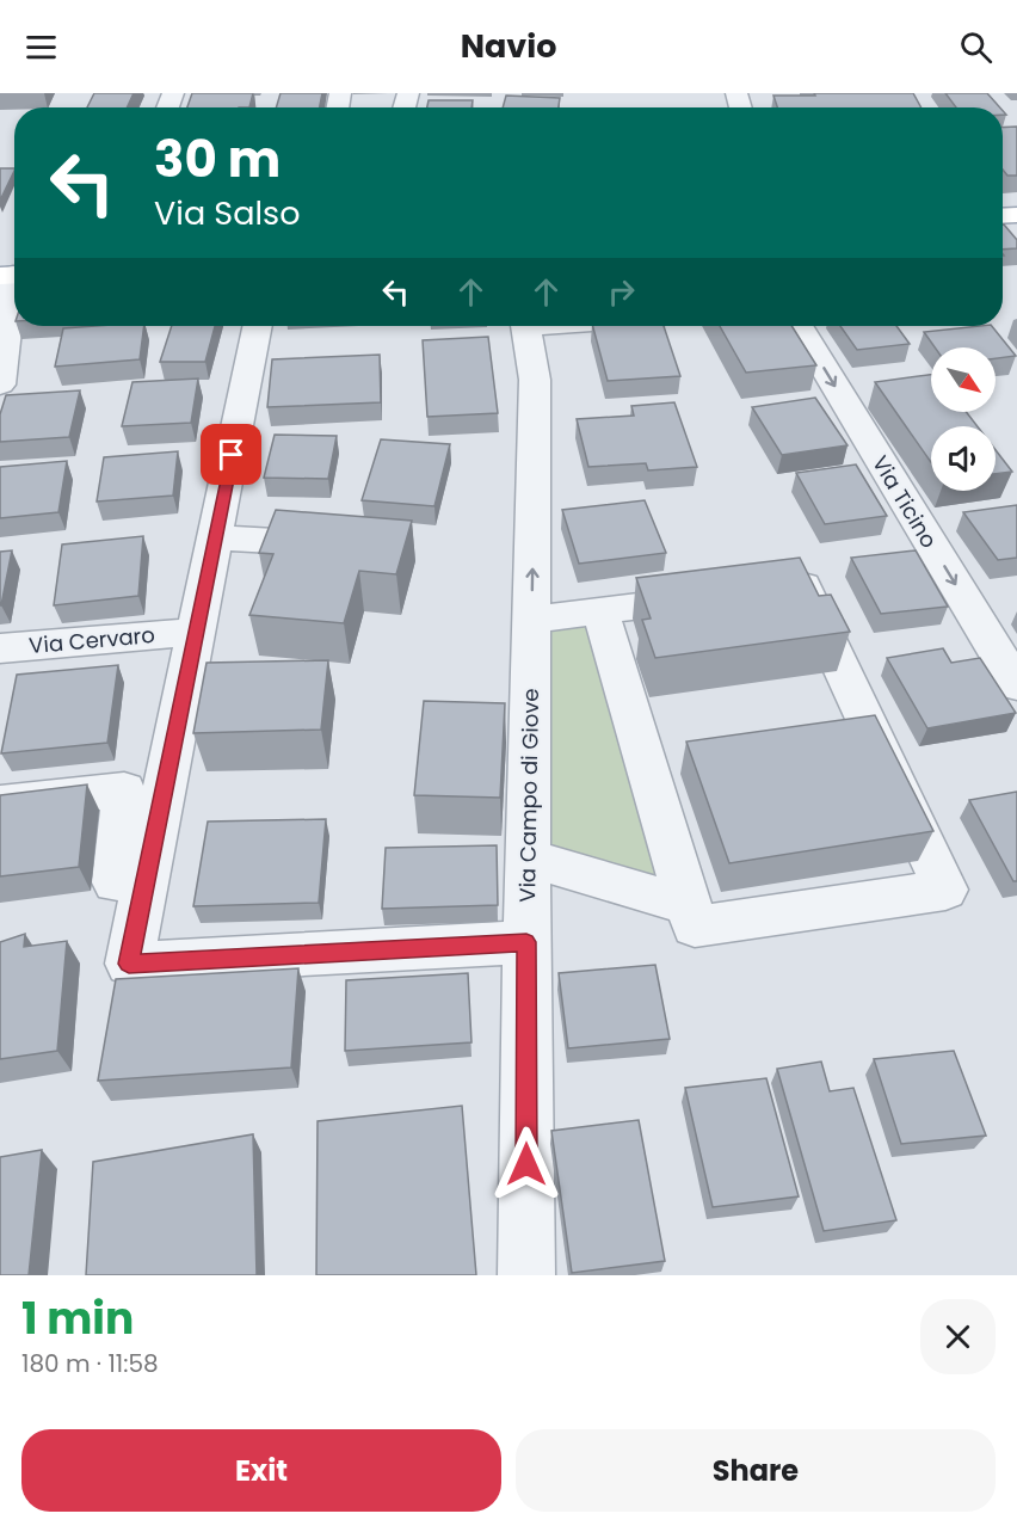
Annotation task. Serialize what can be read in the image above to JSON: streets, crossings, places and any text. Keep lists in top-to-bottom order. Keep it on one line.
{"streets":{"street":["Via Ticino","Via Cervaro","Via Campo di Giove"]},"north":"bottom right","page":{"header":"Navio","turn":["30 m","Via Salso"],"heading":["1 min","180 m · 11:58"],"buttons":["Exit","Share"]}}
